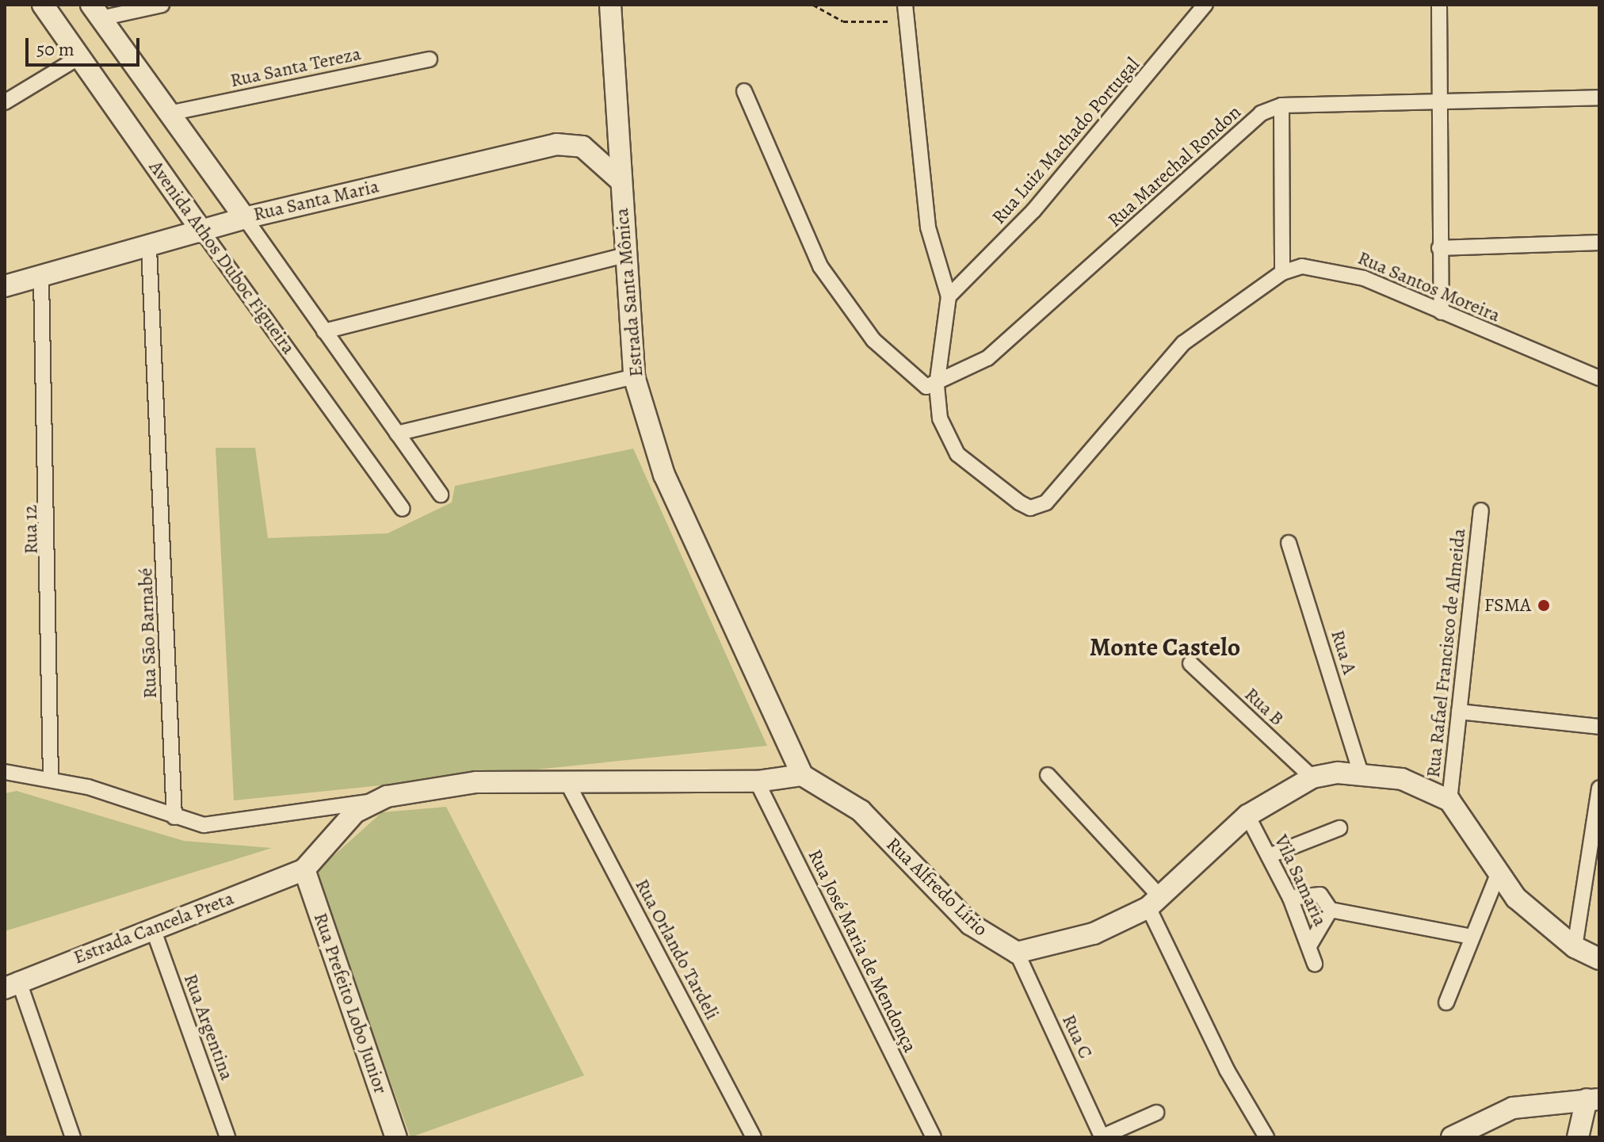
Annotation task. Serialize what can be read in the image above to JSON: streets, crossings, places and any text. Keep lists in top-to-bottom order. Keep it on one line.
{"streets":{"main road":["Rua Santa Maria","Avenida Athos Duboc Figueira","Estrada Santa Mônica","Rua Alfredo Lírio","Estrada Cancela Preta","Rua Prefeito Lobo Junior"],"street":["Rua Santa Tereza","Rua Luiz Machado Portugal","Rua Marechal Rondon","Rua Santos Moreira","Rua 12","Rua São Barnabé","Rua A","Rua Rafael Francisco de Almeida","Rua B","Vila Samaria","Rua Orlando Tardeli","Rua José Maria de Mendonça","Rua Argentina","Rua C"]},"crossings":[["Rua Santa Tereza","Avenida Athos Duboc Figueira"],["Rua Marechal Rondon","Rua Santos Moreira"],["Rua Santa Maria","Avenida Athos Duboc Figueira"],["Rua Santa Maria","Estrada Santa Mônica"],["Rua Santa Maria","Rua 12"],["Rua Santa Maria","Rua São Barnabé"],["Estrada Santa Mônica","Rua Alfredo Lírio"],["Rua Alfredo Lírio","Rua C"],["Estrada Cancela Preta","Rua Prefeito Lobo Junior"],["Estrada Cancela Preta","Rua Argentina"]],"districts":["Monte Castelo"],"places":["FSMA"],"scale_bar":"50 m"}
